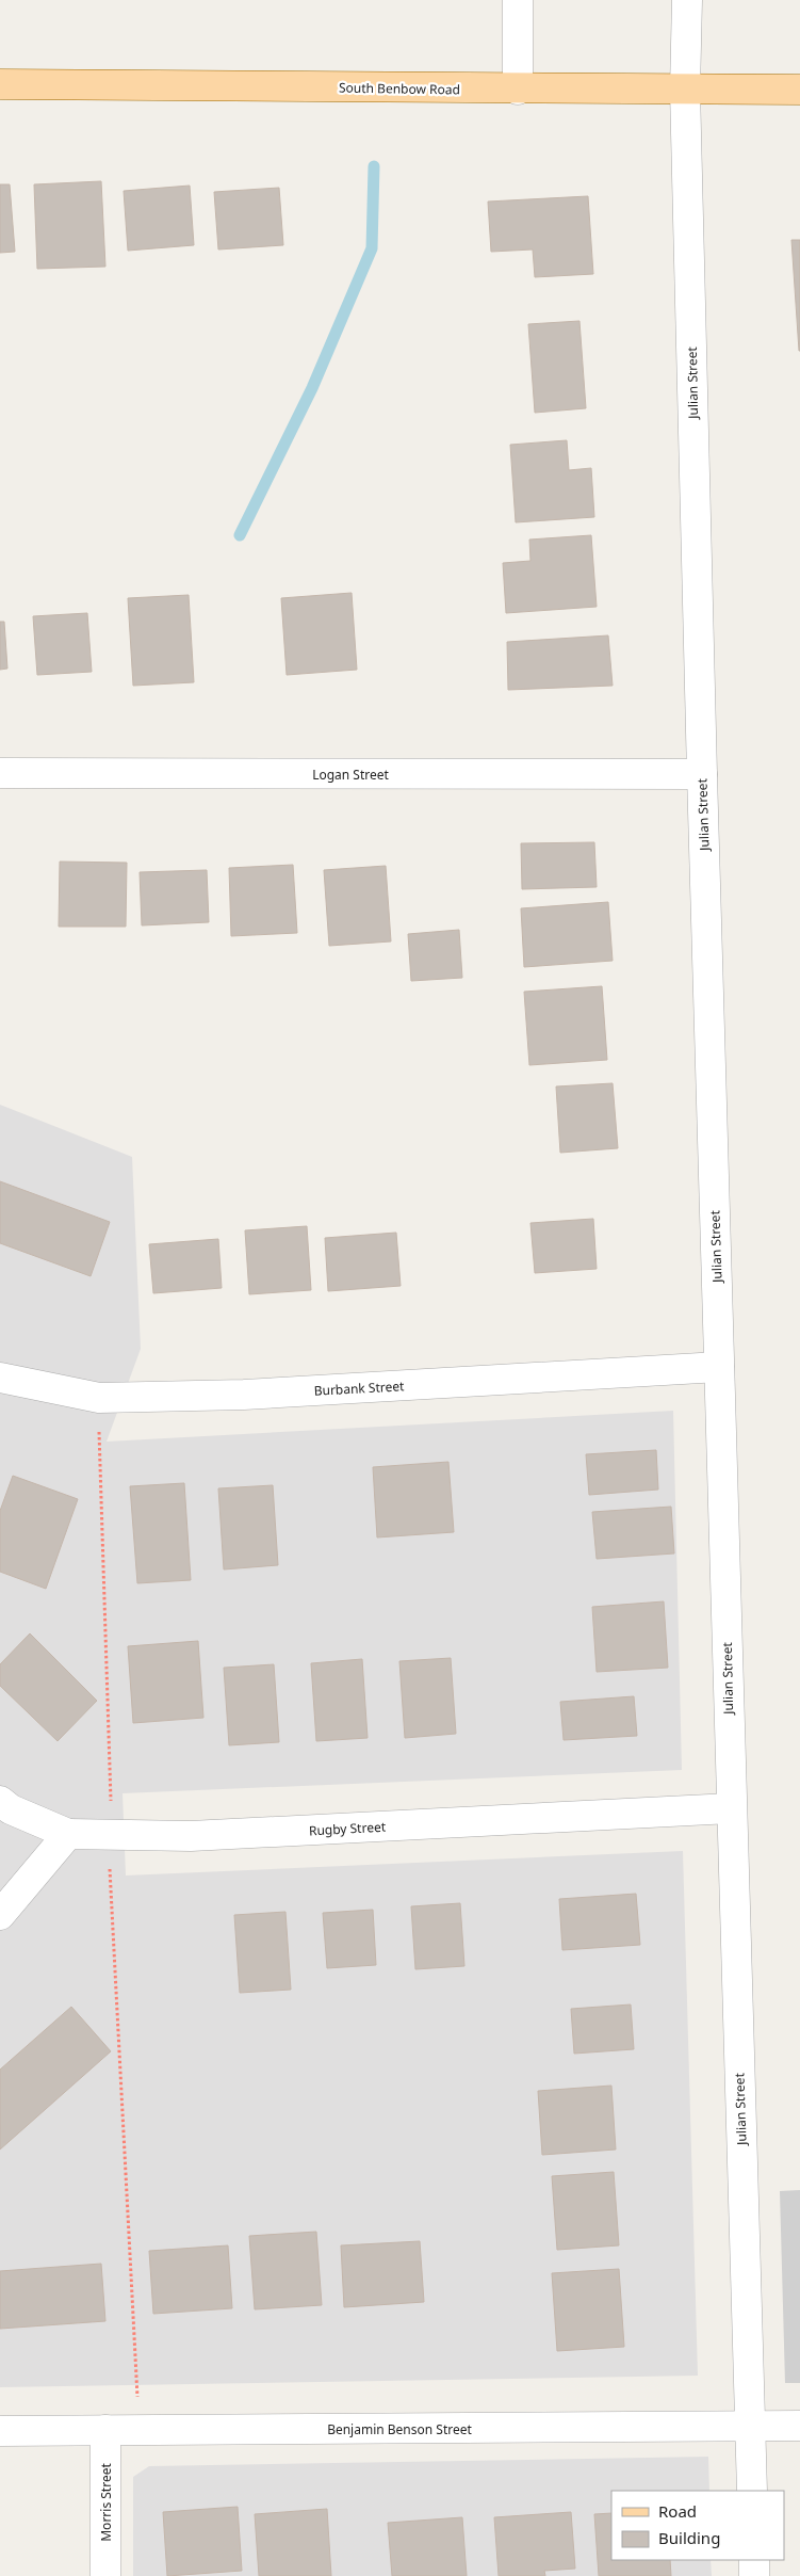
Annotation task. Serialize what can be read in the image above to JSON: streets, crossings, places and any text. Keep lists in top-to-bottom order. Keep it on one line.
{"streets":{"main road":["South Benbow Road"],"street":["Julian Street","Logan Street","Burbank Street","Rugby Street","Benjamin Benson Street","Morris Street"]},"crossings":[["South Benbow Road","Julian Street"],["Julian Street","Logan Street"],["Julian Street","Burbank Street"],["Julian Street","Rugby Street"],["Julian Street","Benjamin Benson Street"],["Benjamin Benson Street","Morris Street"]],"legend":["Road","Building"]}
